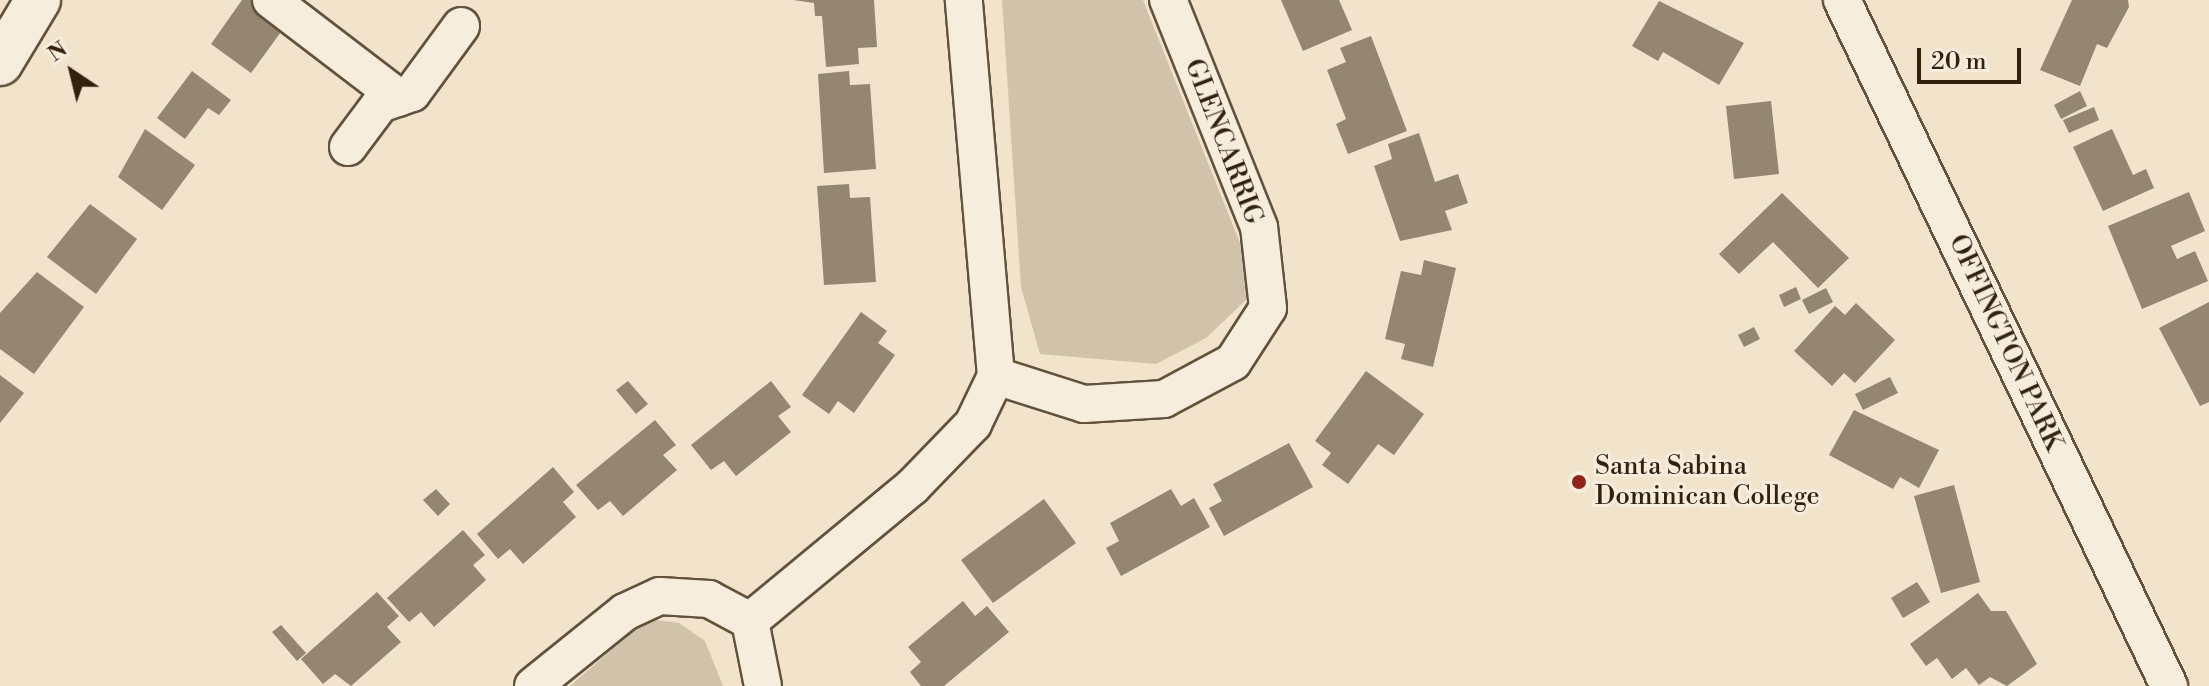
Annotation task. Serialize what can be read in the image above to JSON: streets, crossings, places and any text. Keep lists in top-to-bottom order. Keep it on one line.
{"streets":{"street":["GLENCARRIG","OFFINGTON PARK"]},"places":["Santa Sabina Dominican College"],"scale_bar":"20 m","north":"top left"}
